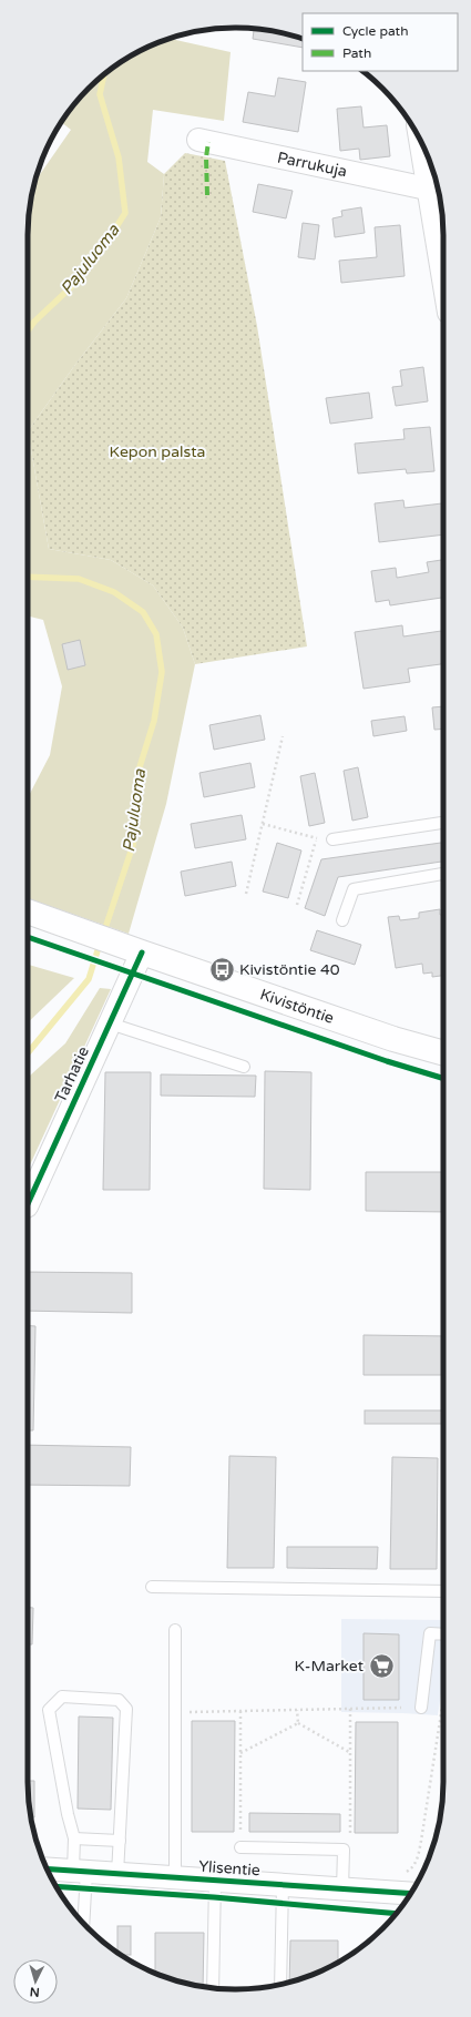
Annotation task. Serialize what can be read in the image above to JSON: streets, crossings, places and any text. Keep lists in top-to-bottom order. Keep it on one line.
{"streets":{"main road":["Kivistöntie"],"street":["Parrukuja","Tarhatie","Ylisentie"]},"crossings":[["Kivistöntie","Tarhatie"]],"water":["Pajuluoma"],"parks":["Kepon palsta"],"places":{"bus stop":["Kivistöntie 40"],"supermarket":["K-Market"]},"legend":["Cycle path","Path"],"north":"bottom"}
